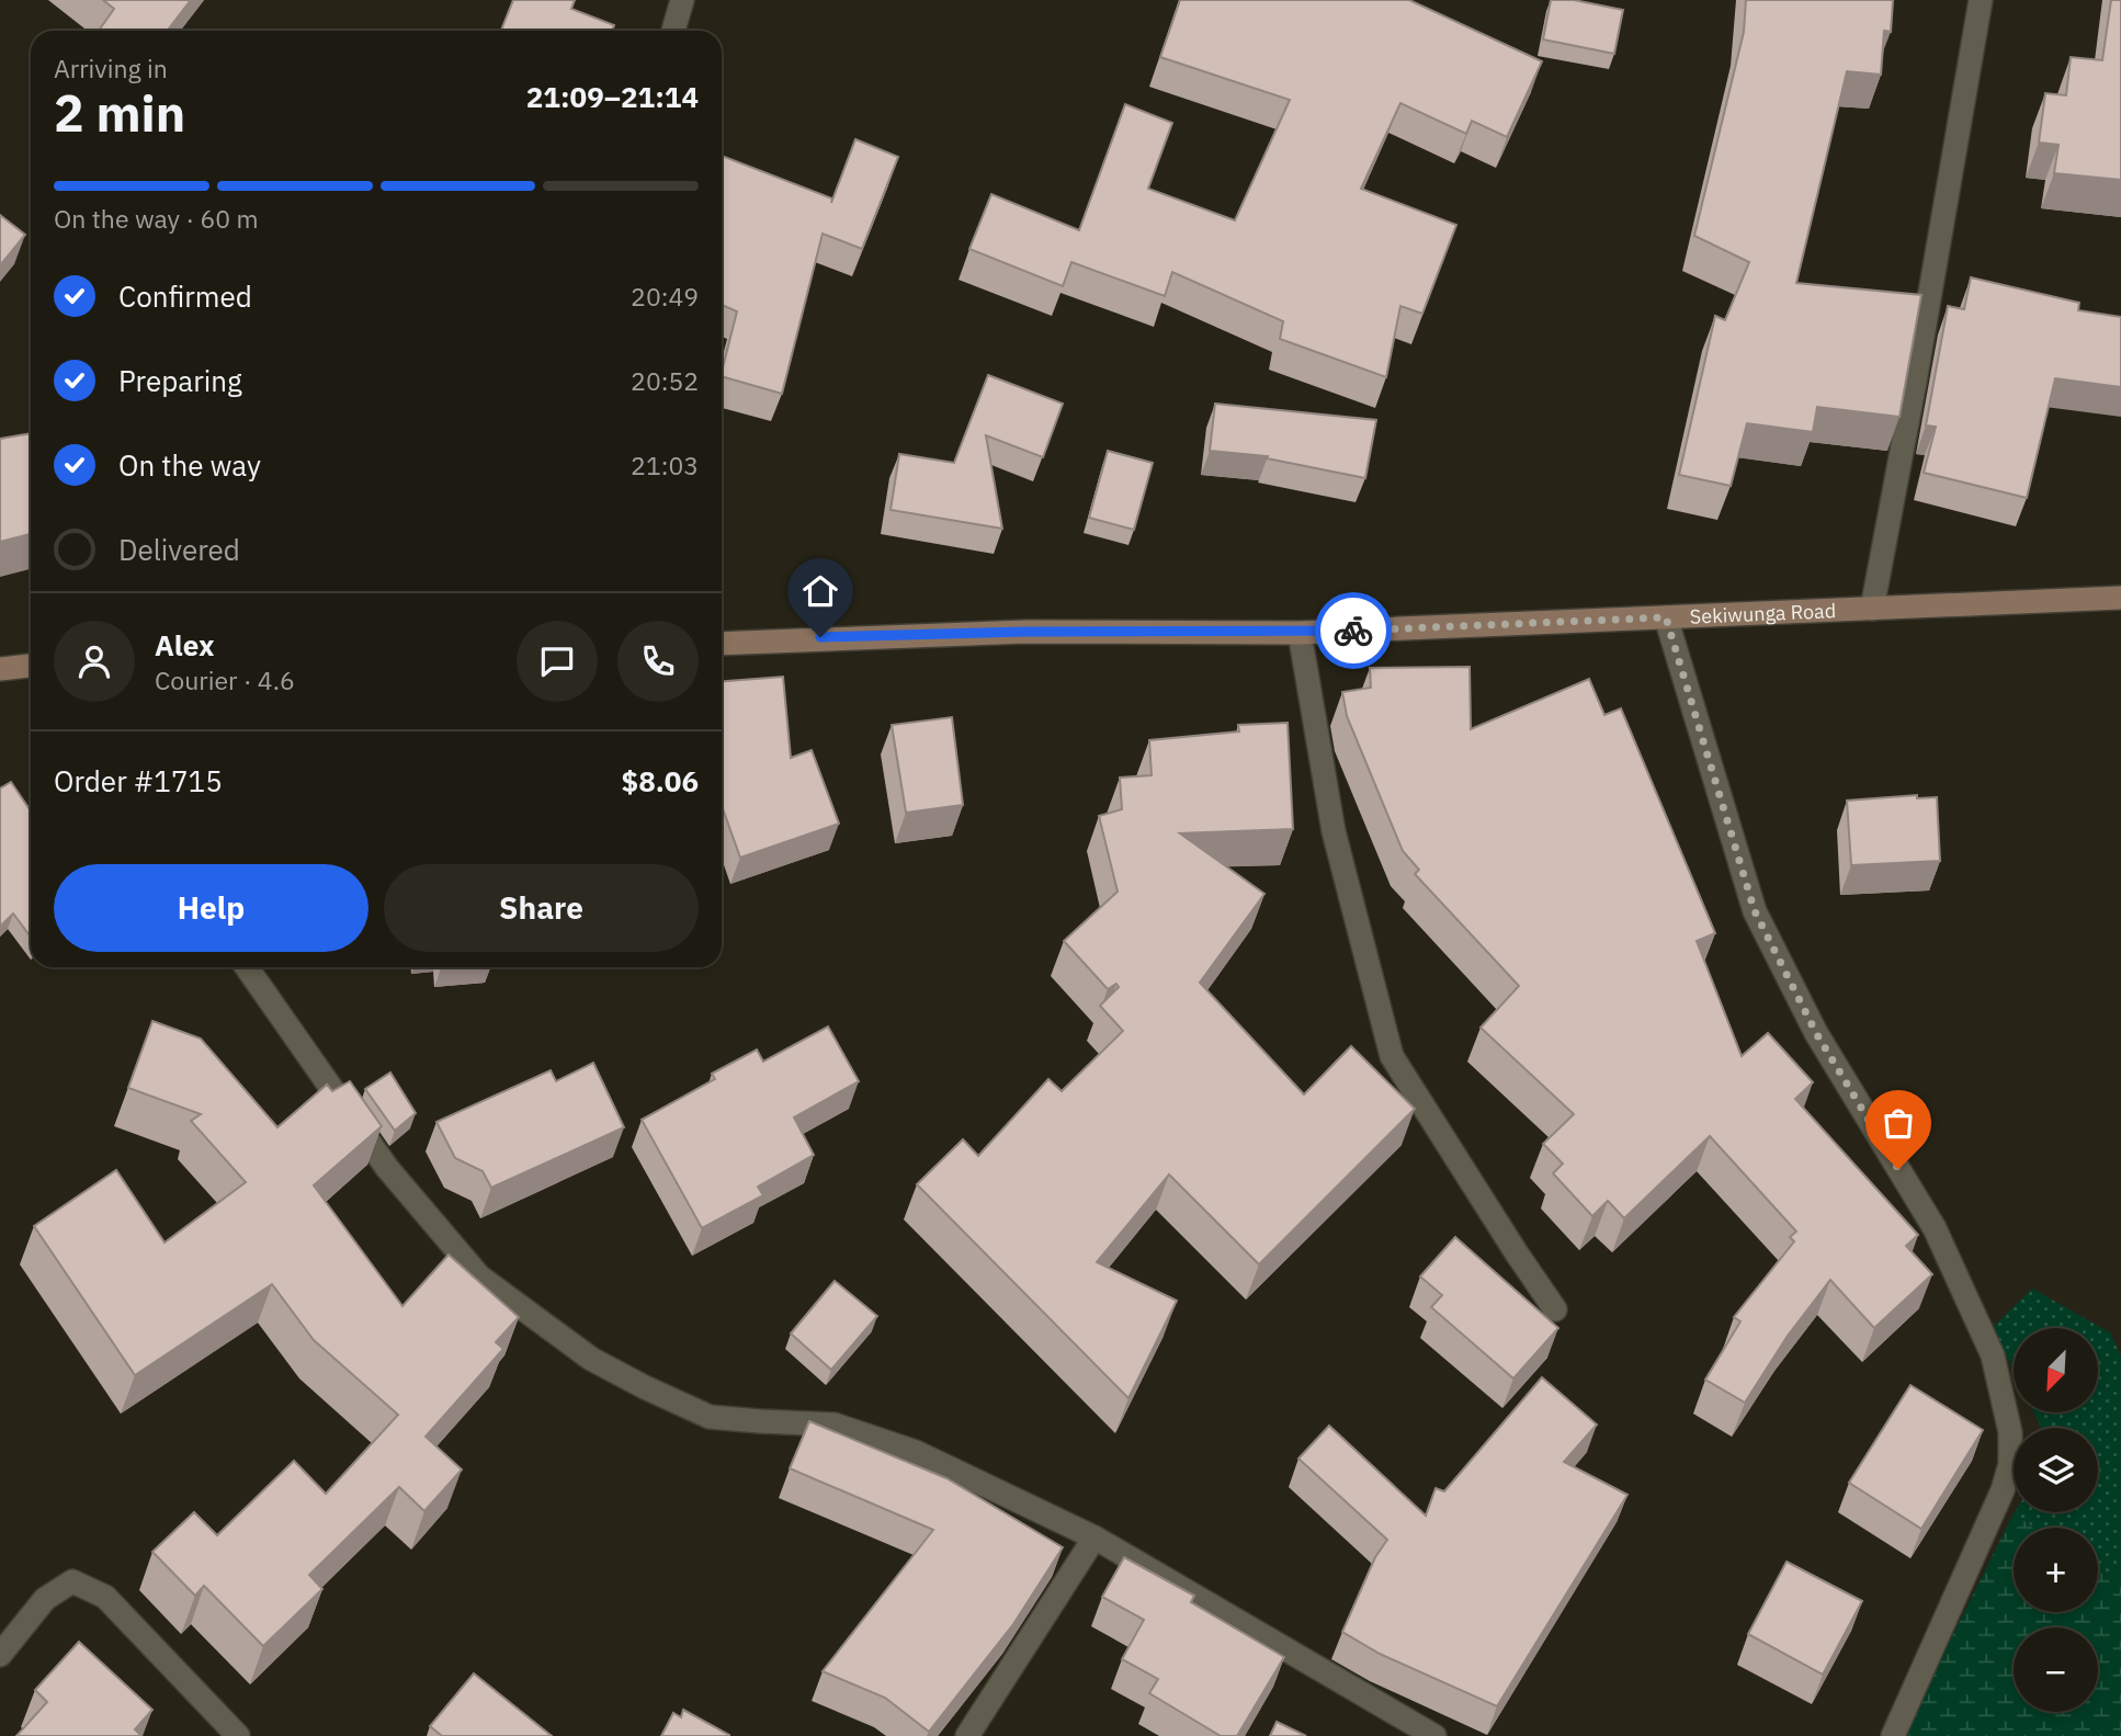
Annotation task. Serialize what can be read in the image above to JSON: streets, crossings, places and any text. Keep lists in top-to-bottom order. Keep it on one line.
{"streets":{"main road":["Sekiwunga Road"]},"north":"bottom left","page":{"heading":["2 min","Arriving in","21:09–21:14"],"panel":["Alex","Courier · 4.6","Order #1715","$8.06"],"bar":"On the way · 60 m","list":[["Confirmed","20:49"],["Preparing","20:52"],["On the way","21:03"],"Delivered"],"buttons":["Help","Share"],"map_buttons":["+","−"]}}
